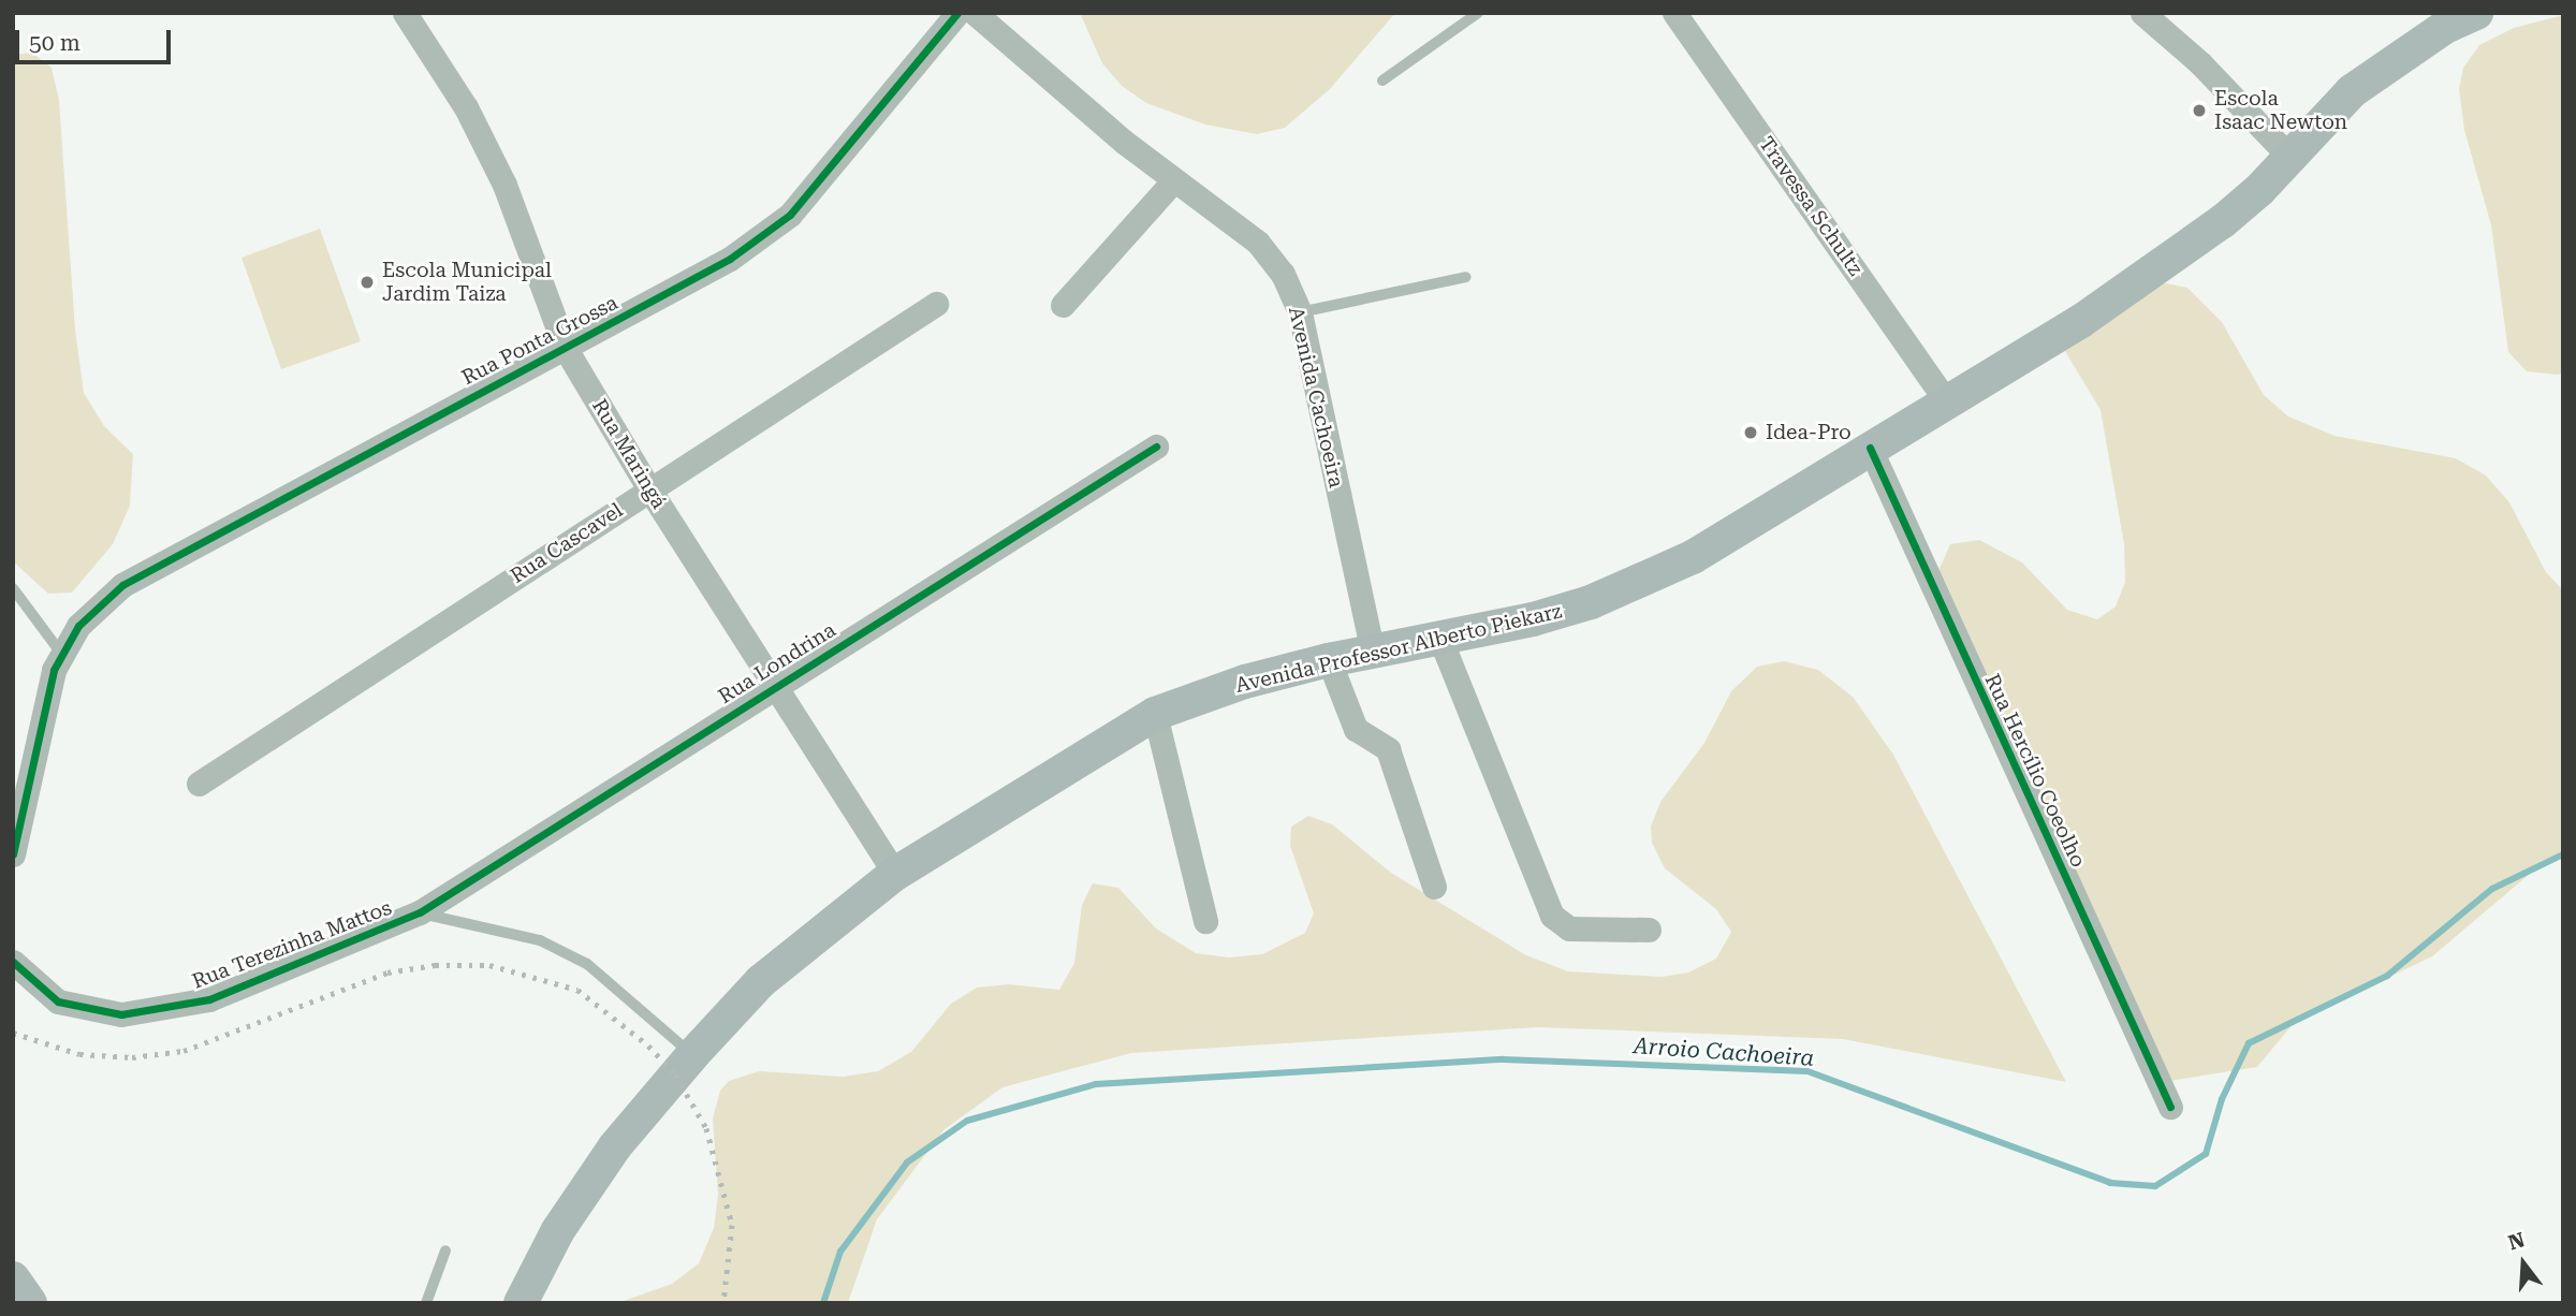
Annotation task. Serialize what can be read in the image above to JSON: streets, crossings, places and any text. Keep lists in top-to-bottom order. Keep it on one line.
{"streets":{"main road":["Avenida Professor Alberto Piekarz"],"street":["Travessa Schultz","Rua Ponta Grossa","Avenida Cachoeira","Rua Maringá","Rua Cascavel","Rua Londrina","Rua Hercílio Coeolho","Rua Terezinha Mattos"]},"crossings":[["Travessa Schultz","Avenida Professor Alberto Piekarz"],["Rua Ponta Grossa","Rua Maringá"],["Avenida Cachoeira","Avenida Professor Alberto Piekarz"],["Rua Maringá","Rua Cascavel"],["Rua Maringá","Avenida Professor Alberto Piekarz"],["Rua Maringá","Rua Londrina"],["Avenida Professor Alberto Piekarz","Rua Hercílio Coeolho"],["Avenida Professor Alberto Piekarz","Rua Terezinha Mattos"],["Rua Londrina","Rua Terezinha Mattos"]],"water":["Arroio Cachoeira"],"places":["Escola Isaac Newton","Escola Municipal Jardim Taiza","Idea-Pro"],"scale_bar":"50 m","north":"top"}
